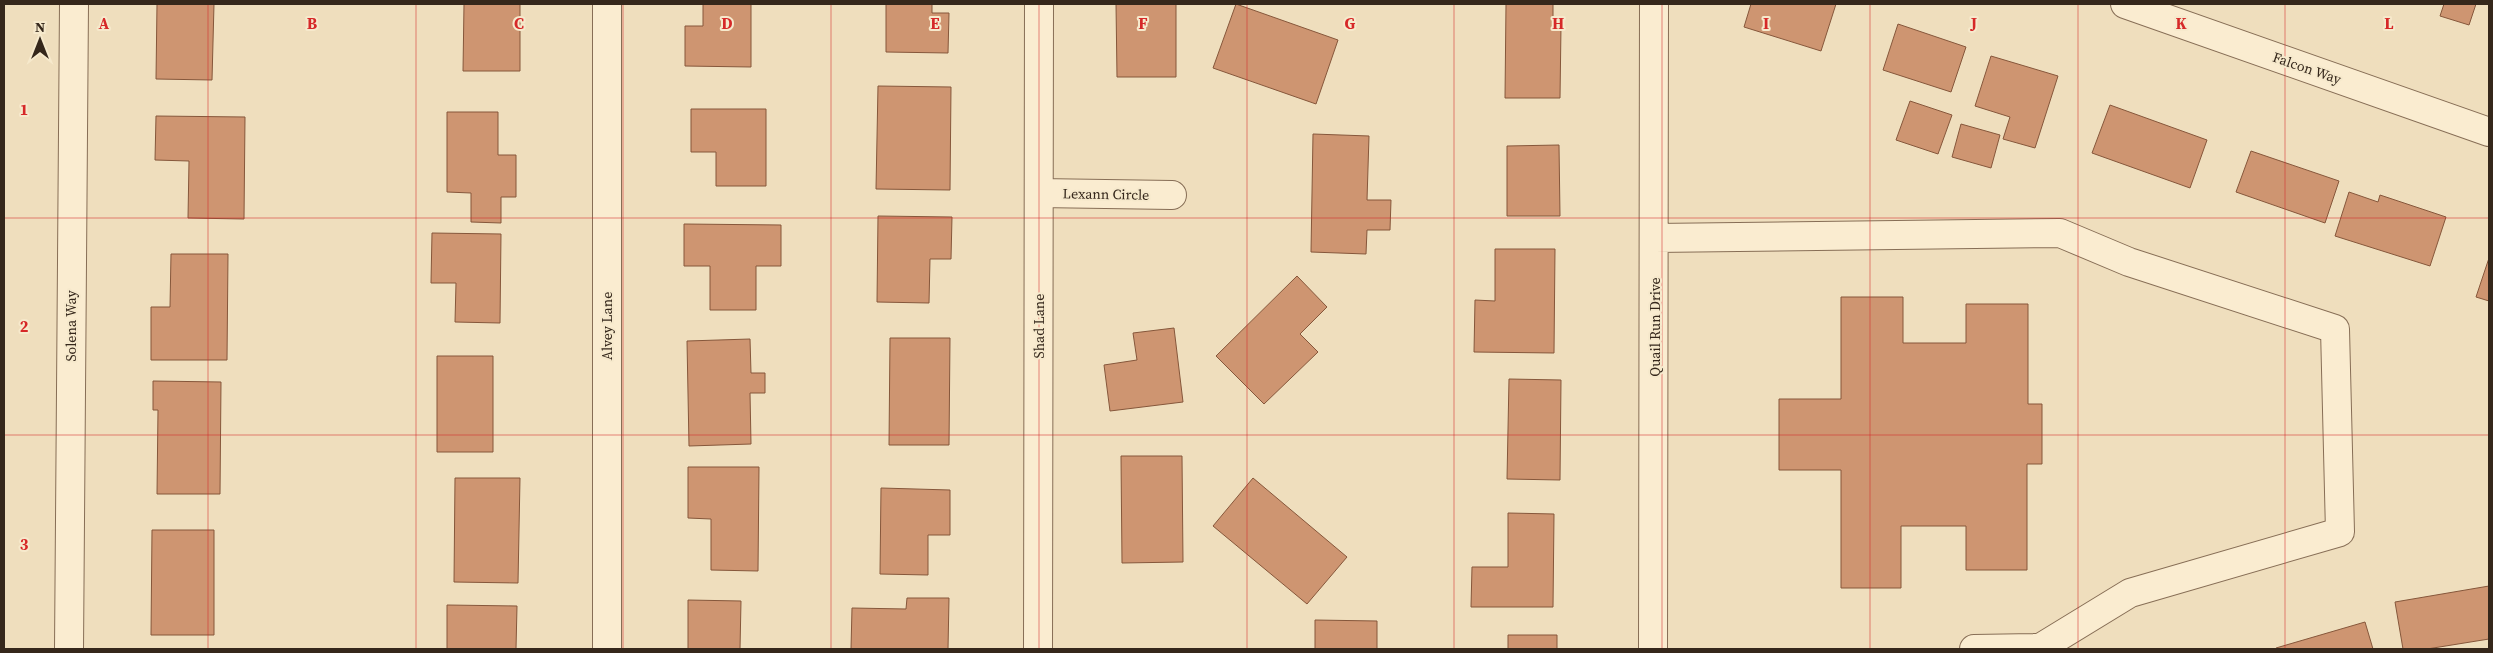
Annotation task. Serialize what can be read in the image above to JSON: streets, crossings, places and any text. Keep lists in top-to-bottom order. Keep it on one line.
{"streets":{"street":["Falcon Way","Lexann Circle","Solena Way","Alvey Lane","Shad Lane","Quail Run Drive"]},"crossings":[["Lexann Circle","Shad Lane"]],"north":"top","grid":{"columns":["A","B","C","D","E","F","G","H","I","J","K","L"],"rows":["1","2","3"]}}
